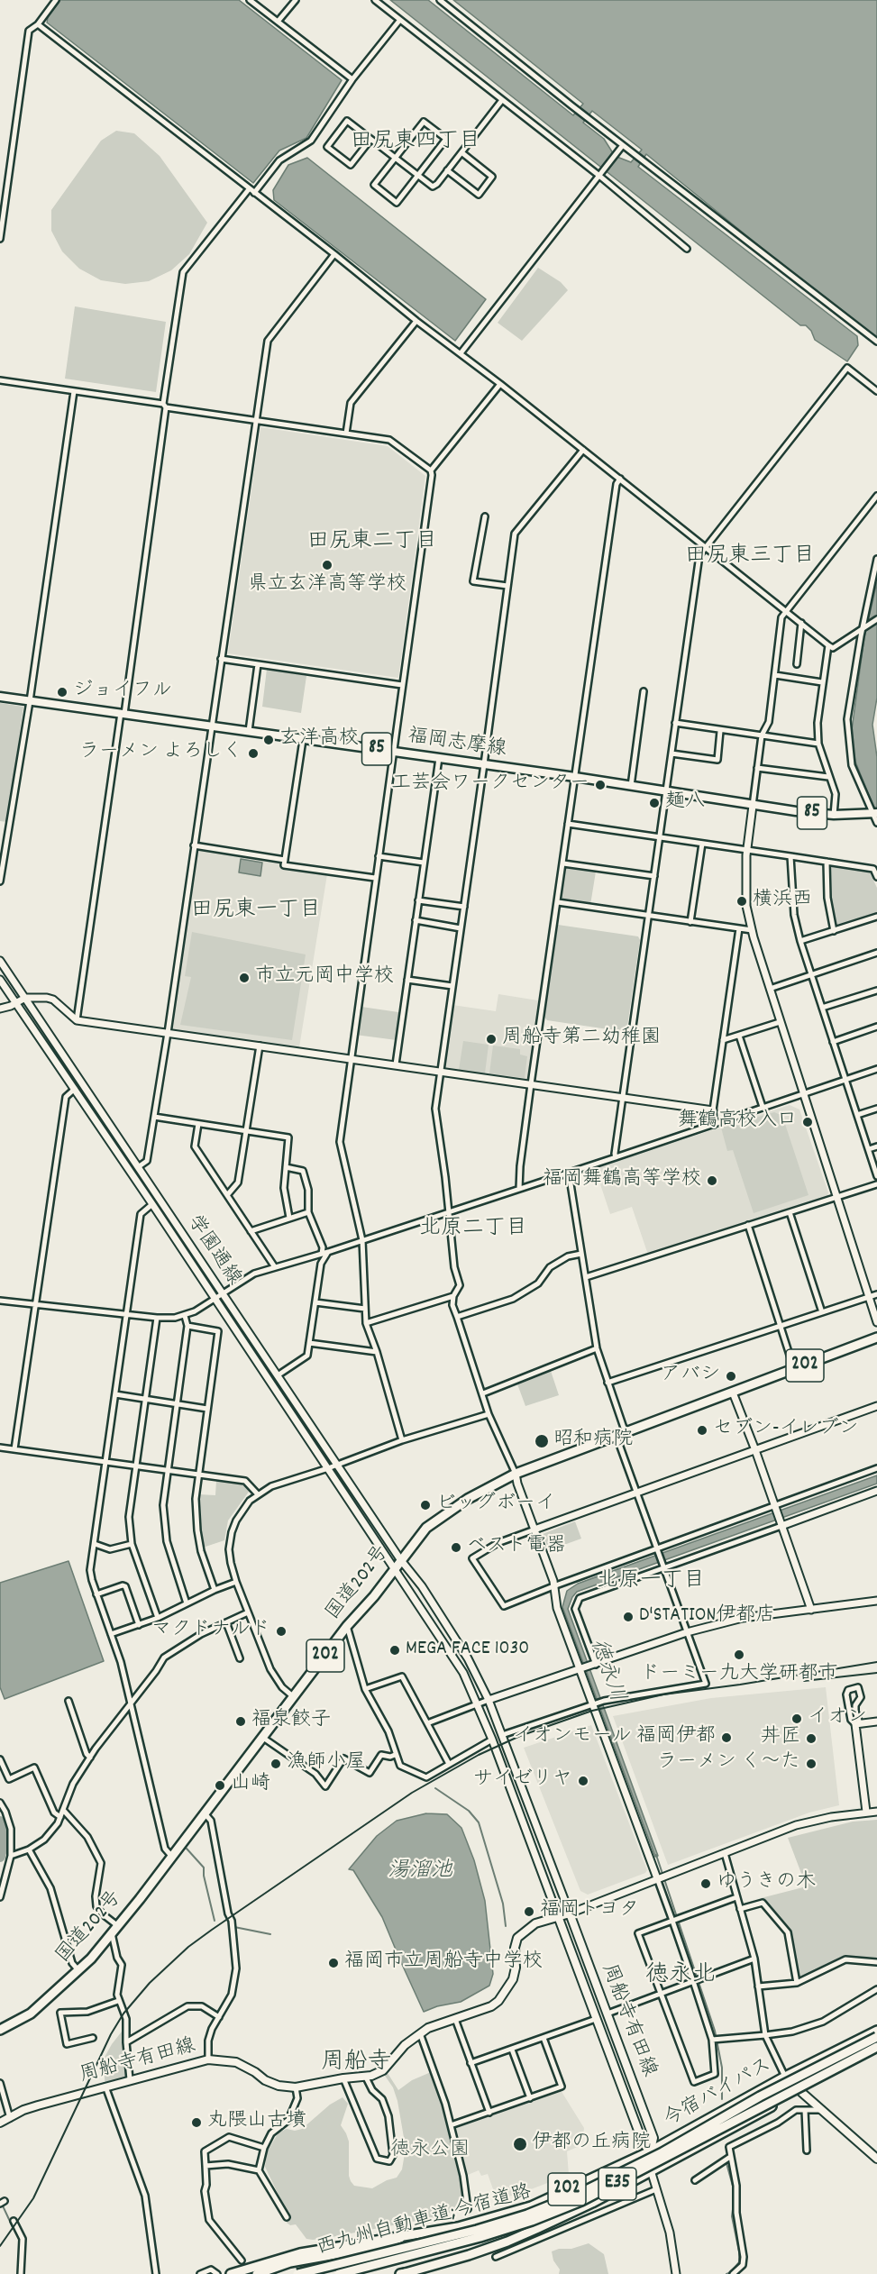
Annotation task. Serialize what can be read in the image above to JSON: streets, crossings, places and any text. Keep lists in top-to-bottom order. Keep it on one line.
{"streets":{"highway":["202","国道202号","今宿バイパス","E35","西九州自動車道;今宿道路"],"main road":["福岡志摩線","85","周船寺有田線"],"street":["学園通線"]},"crossings":[["学園通線","国道202号"],["学園通線","周船寺有田線"],["周船寺有田線","今宿バイパス"]],"districts":["田尻東四丁目","田尻東二丁目","田尻東三丁目","田尻東一丁目","北原二丁目","北原一丁目","徳永北","周船寺"],"water":["徳永川","湯溜池"],"parks":["徳永公園"],"places":["県立玄洋高等学校","ジョイフル","玄洋高校","ラーメン よろしく","工芸会ワークセンター","麺八","横浜西","市立元岡中学校","周船寺第二幼稚園","舞鶴高校入口","福岡舞鶴高等学校","アバシ","セブン-イレブン","昭和病院","ビッグボーイ","ベスト電器","D'STATION伊都店","マクドナルド","MEGA FACE 1030","ドーミー九大学研都市","イオン","福泉餃子","イオンモール 福岡伊都","丼匠","漁師小屋","ラーメン く〜た","サイゼリヤ","山崎","ゆうきの木","福岡トヨタ","福岡市立周船寺中学校","丸隈山古墳","伊都の丘病院"]}
